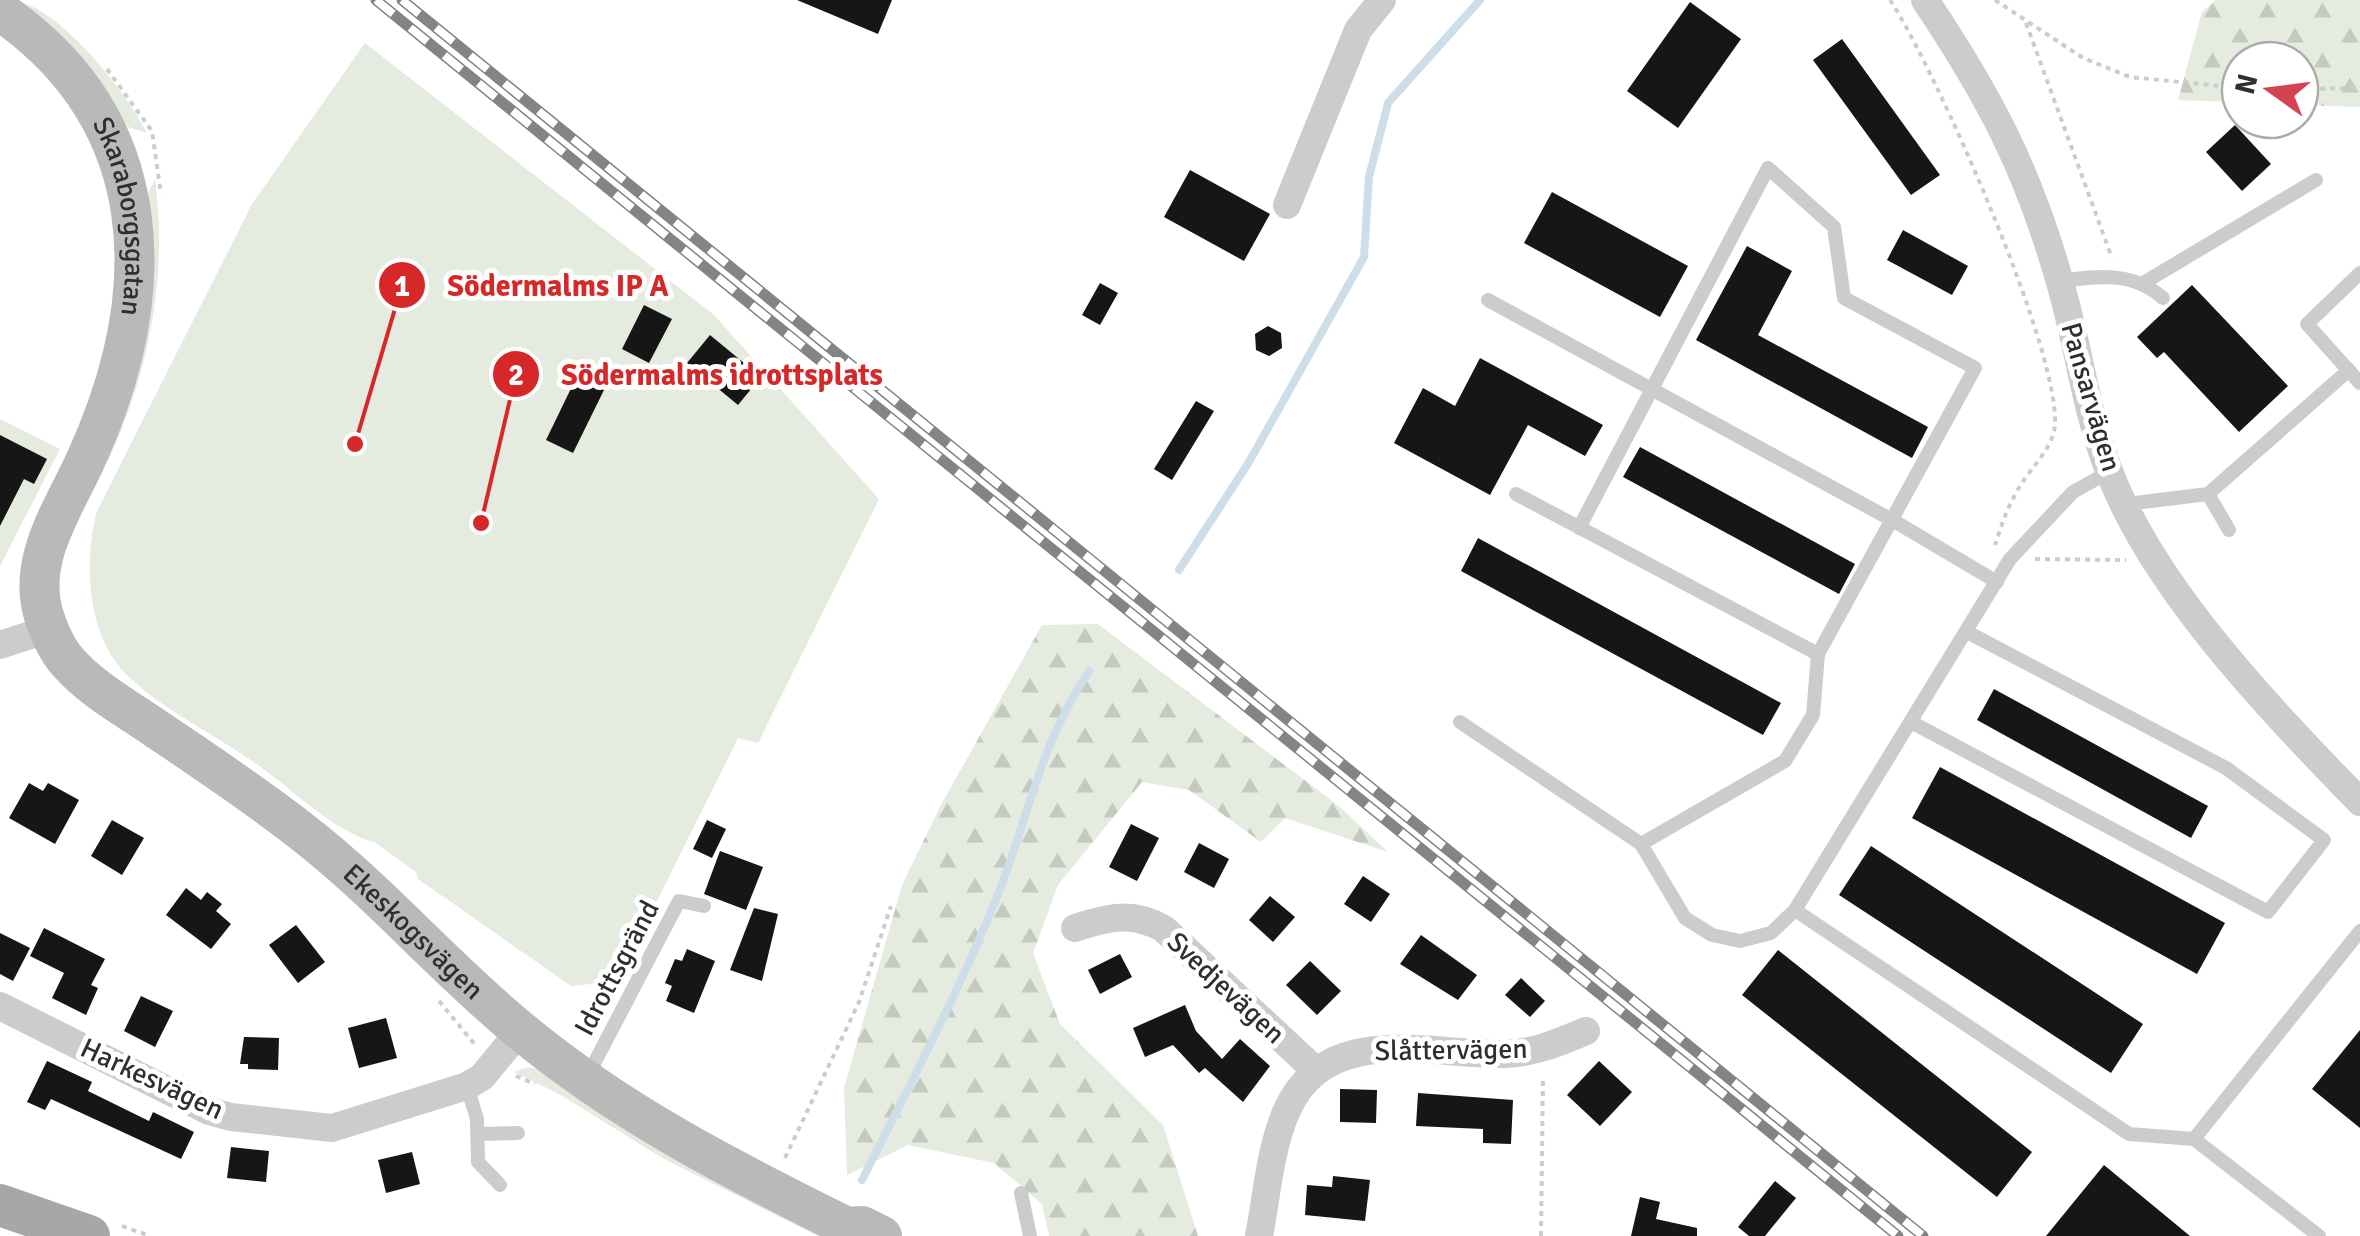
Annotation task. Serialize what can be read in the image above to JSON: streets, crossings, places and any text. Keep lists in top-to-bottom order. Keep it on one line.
{"streets":{"street":["Skaraborgsgatan","Pansarvägen","Ekeskogsvägen","Svedjevägen","Slåttervägen","Harkesvägen"],"lane":["Idrottsgränd"]},"crossings":[["Skaraborgsgatan","Ekeskogsvägen"],["Ekeskogsvägen","Idrottsgränd"],["Ekeskogsvägen","Harkesvägen"],["Svedjevägen","Slåttervägen"]],"places":["Södermalms IP A","Södermalms idrottsplats"],"north":"left"}
